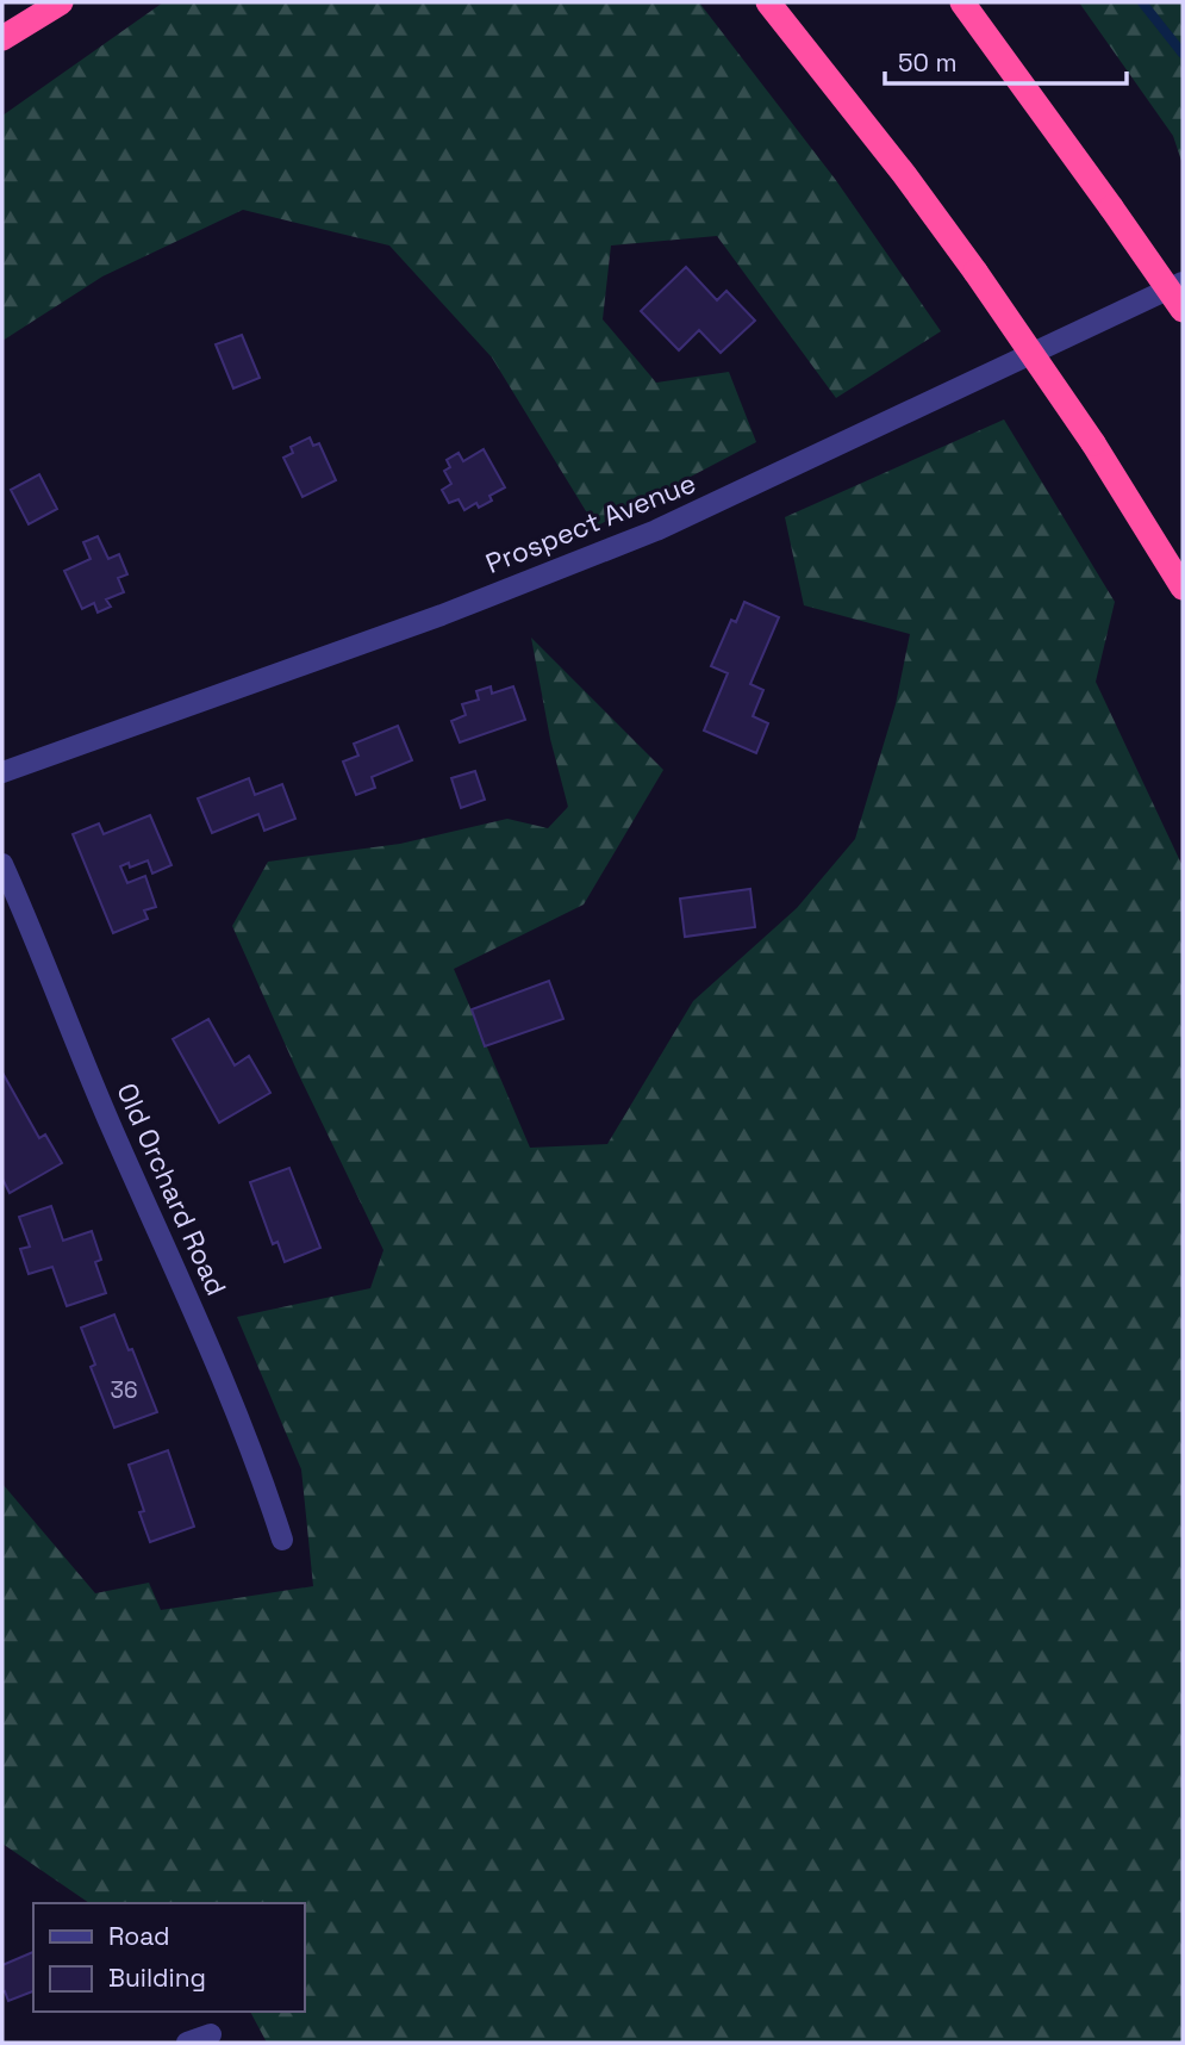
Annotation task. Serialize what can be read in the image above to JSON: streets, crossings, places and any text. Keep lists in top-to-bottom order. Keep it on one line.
{"streets":{"street":["Prospect Avenue","Old Orchard Road"]},"house_numbers":["36"],"legend":["Road","Building"],"scale_bar":"50 m"}
